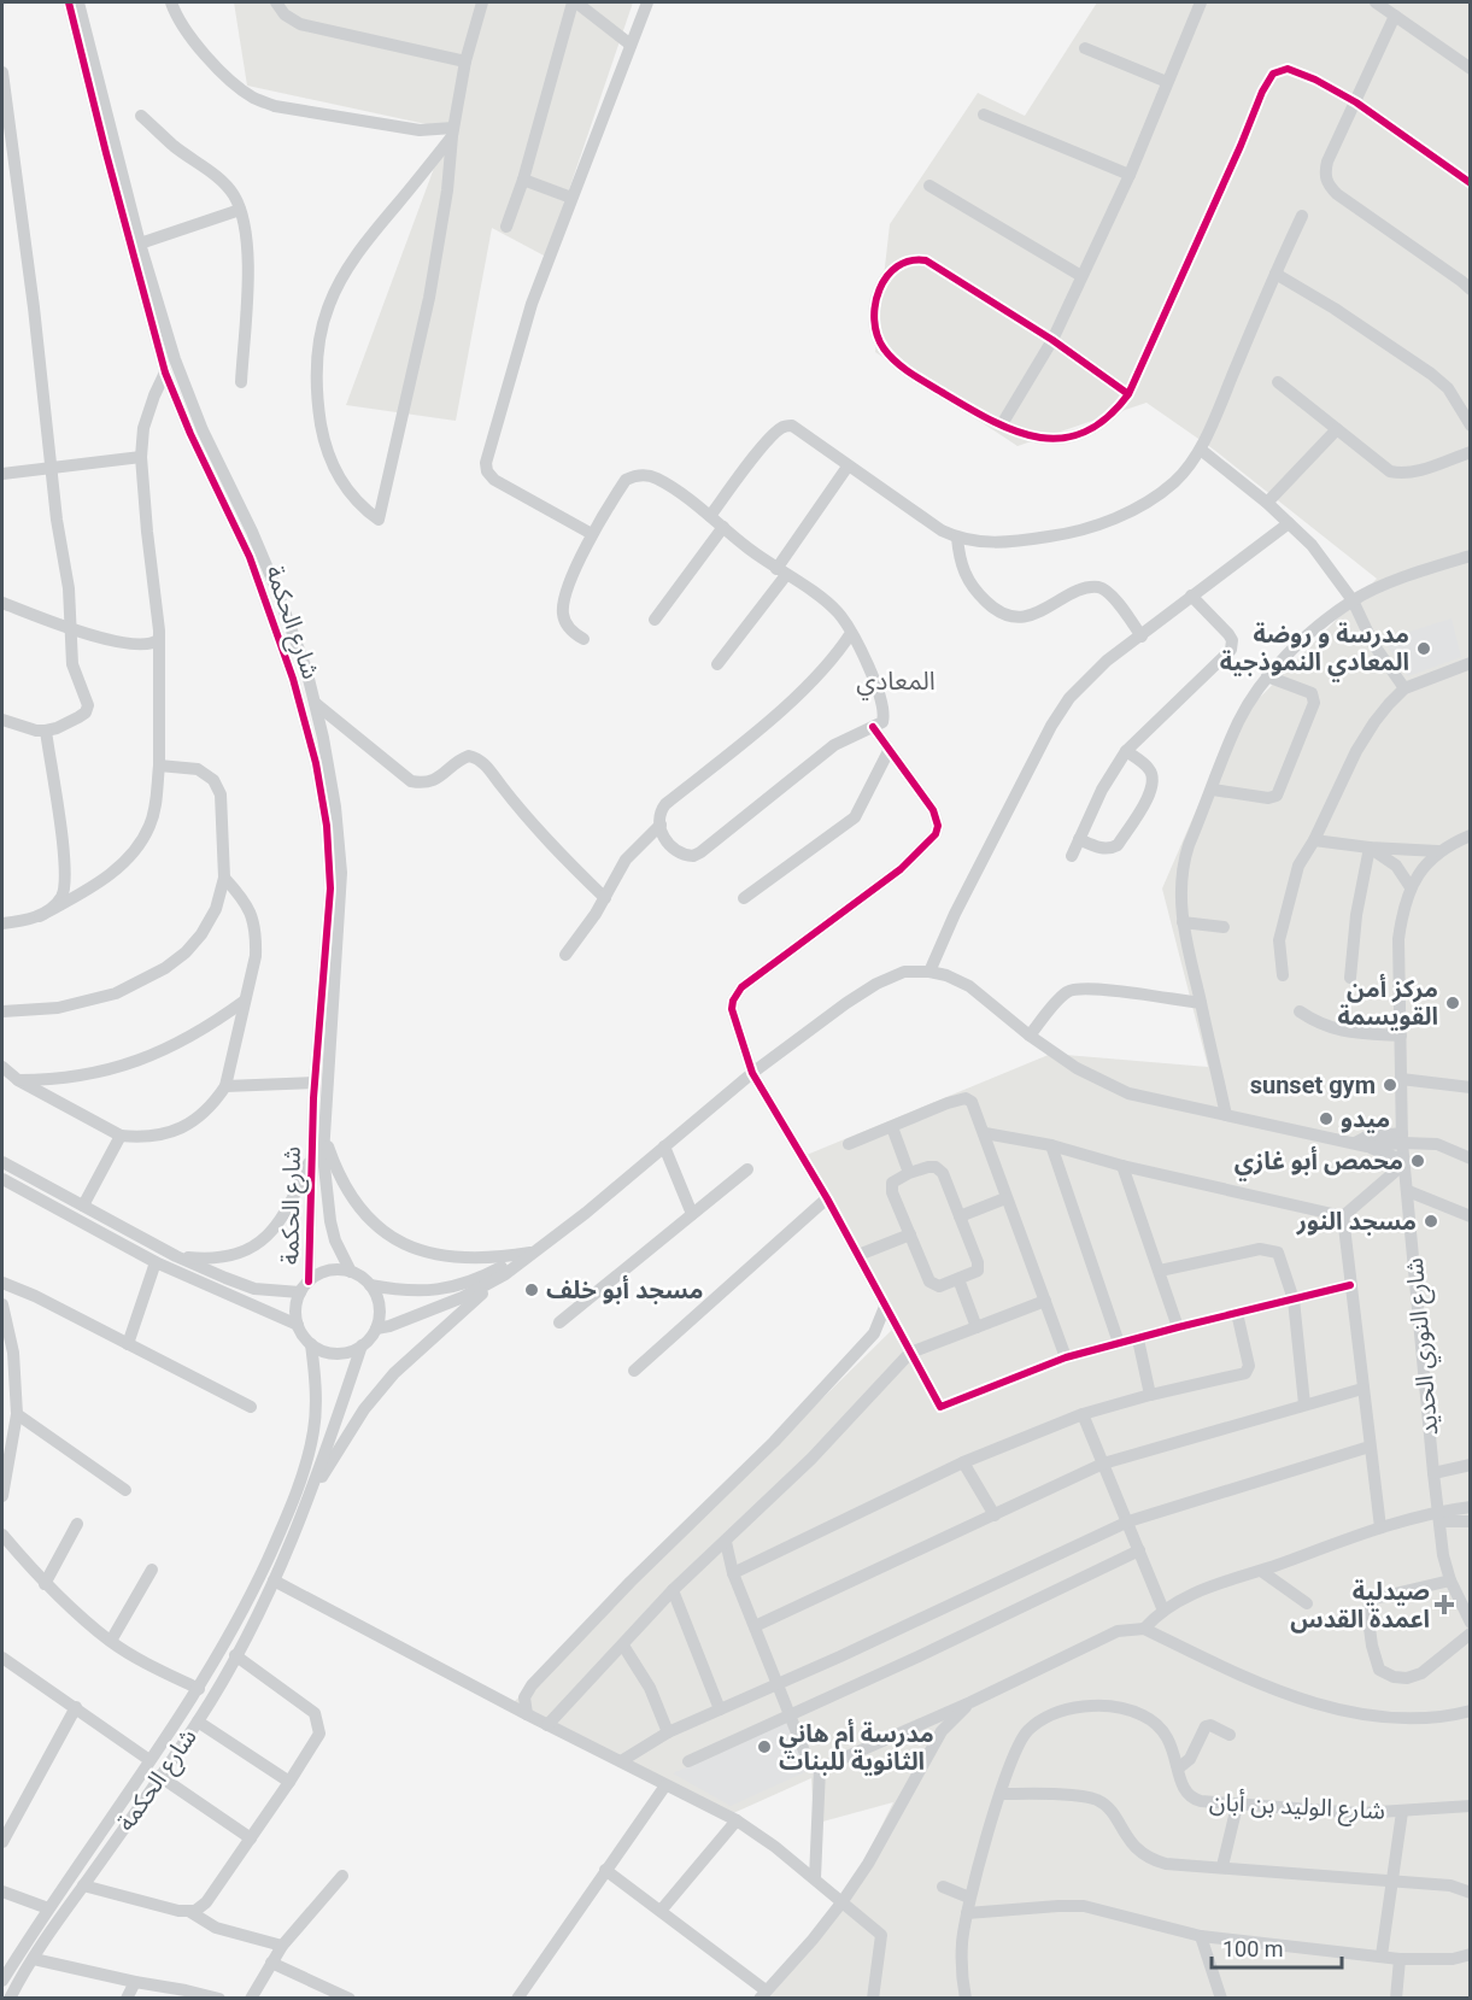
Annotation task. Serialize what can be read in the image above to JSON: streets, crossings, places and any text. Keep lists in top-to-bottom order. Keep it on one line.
{"streets":{"street":["شارع الحكمة","شارع النوري الحديد","شارع الوليد بن أبان"]},"districts":["المعادي"],"places":{"other":["مدرسة و روضة المعادي النموذجية","مركز أمن القويسمة","sunset gym","ميدو","محمص أبو غازي","مسجد النور","مسجد أبو خلف","مدرسة أم هاني الثانوية للبنات"],"health":["صيدلية اعمدة القدس"]},"scale_bar":"100 m"}
